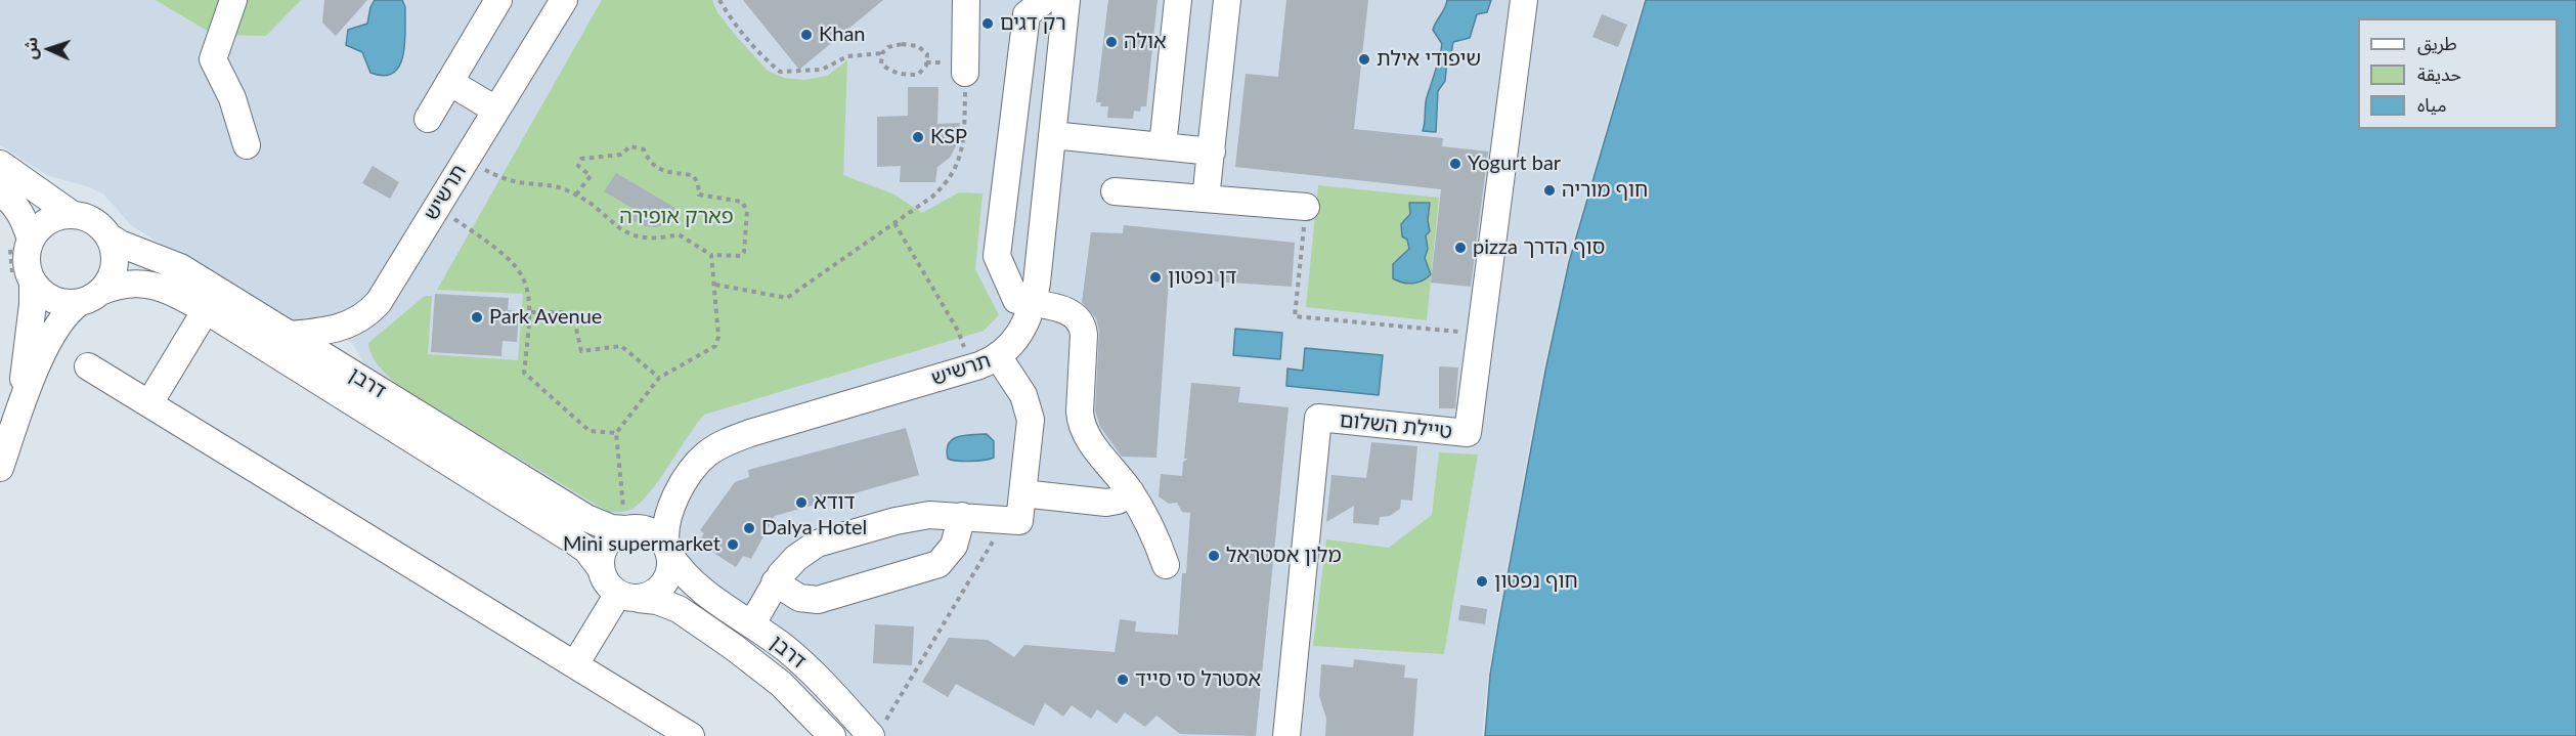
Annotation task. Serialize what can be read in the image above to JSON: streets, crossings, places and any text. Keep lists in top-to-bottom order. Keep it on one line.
{"streets":{"street":["תרשיש","דרבן","טיילת השלום"]},"crossings":[["תרשיש","דרבן"]],"parks":["פארק אופירה"],"places":["רק דגים","Khan","אולה","שיפודי אילת","KSP","Yogurt bar","חוף מוריה","pizza סוף הדרך","דן נפטון","Park Avenue","דודא","Dalya Hotel","Mini supermarket","מלון אסטראל","חוף נפטון","אסטרל סי סייד"],"legend":["طريق","حديقة","مياه"],"north":"left"}
